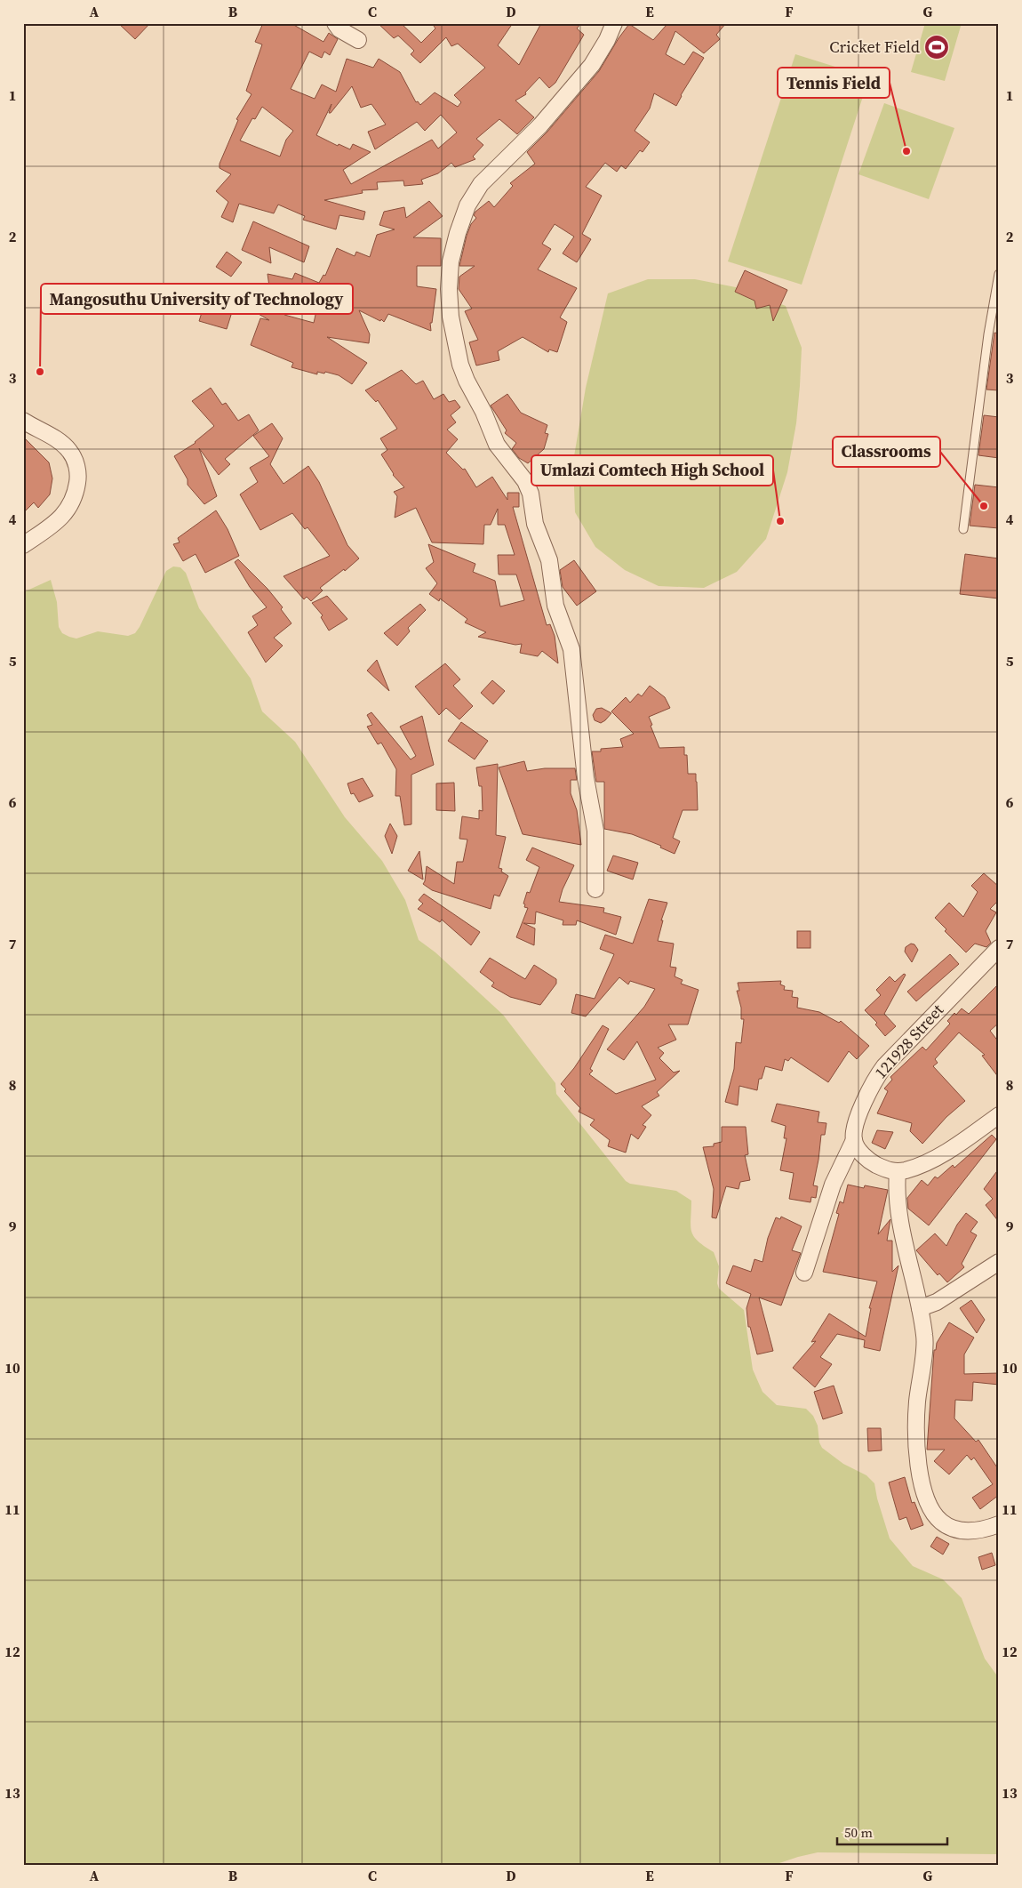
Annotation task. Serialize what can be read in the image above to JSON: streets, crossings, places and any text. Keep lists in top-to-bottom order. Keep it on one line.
{"streets":{"street":["121928 Street"]},"places":{"sports":["Cricket Field"],"other":["Tennis Field","Mangosuthu University of Technology","Classrooms","Umlazi Comtech High School"]},"scale_bar":"50 m","grid":{"columns":["A","B","C","D","E","F","G"],"rows":["1","2","3","4","5","6","7","8","9","10","11","12","13"]}}
